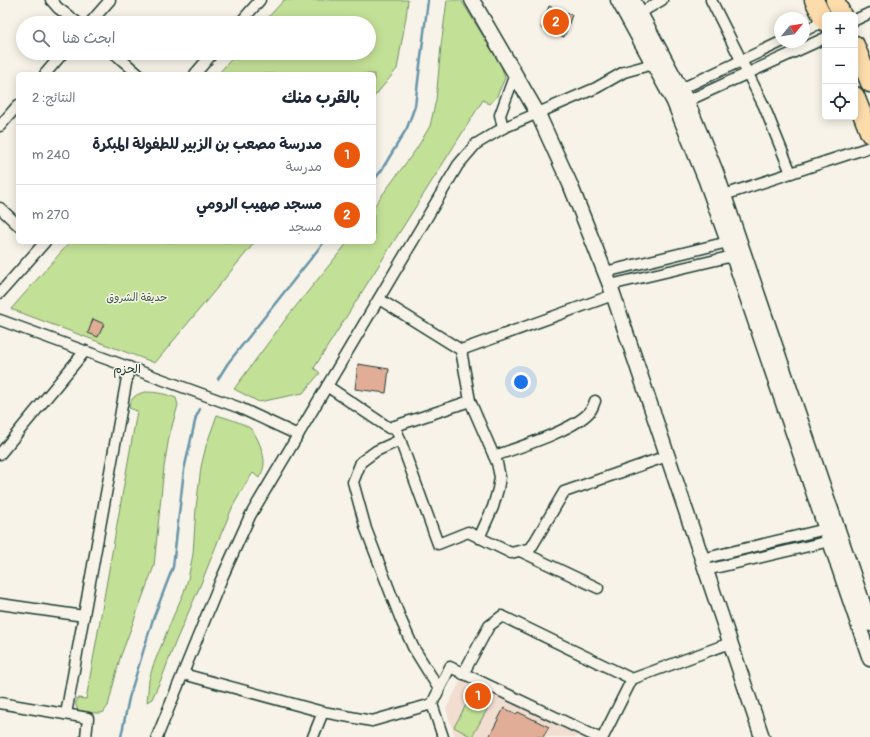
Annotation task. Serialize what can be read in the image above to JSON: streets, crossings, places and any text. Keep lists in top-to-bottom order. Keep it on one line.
{"districts":["الحزم"],"parks":["حديقة الشروق"],"north":"top right","page":{"pins":["2","1"],"map_buttons":["+","−"],"search":"ابحث هنا","heading":["بالقرب منك","النتائج: 2"],"list":[{"mark":"1","name":"مدرسة مصعب بن الزبير للطفولة المبكرة","note":"مدرسة","value":"240 m"},{"mark":"2","name":"مسجد صهيب الرومي","note":"مسجد","value":"270 m"}]}}
